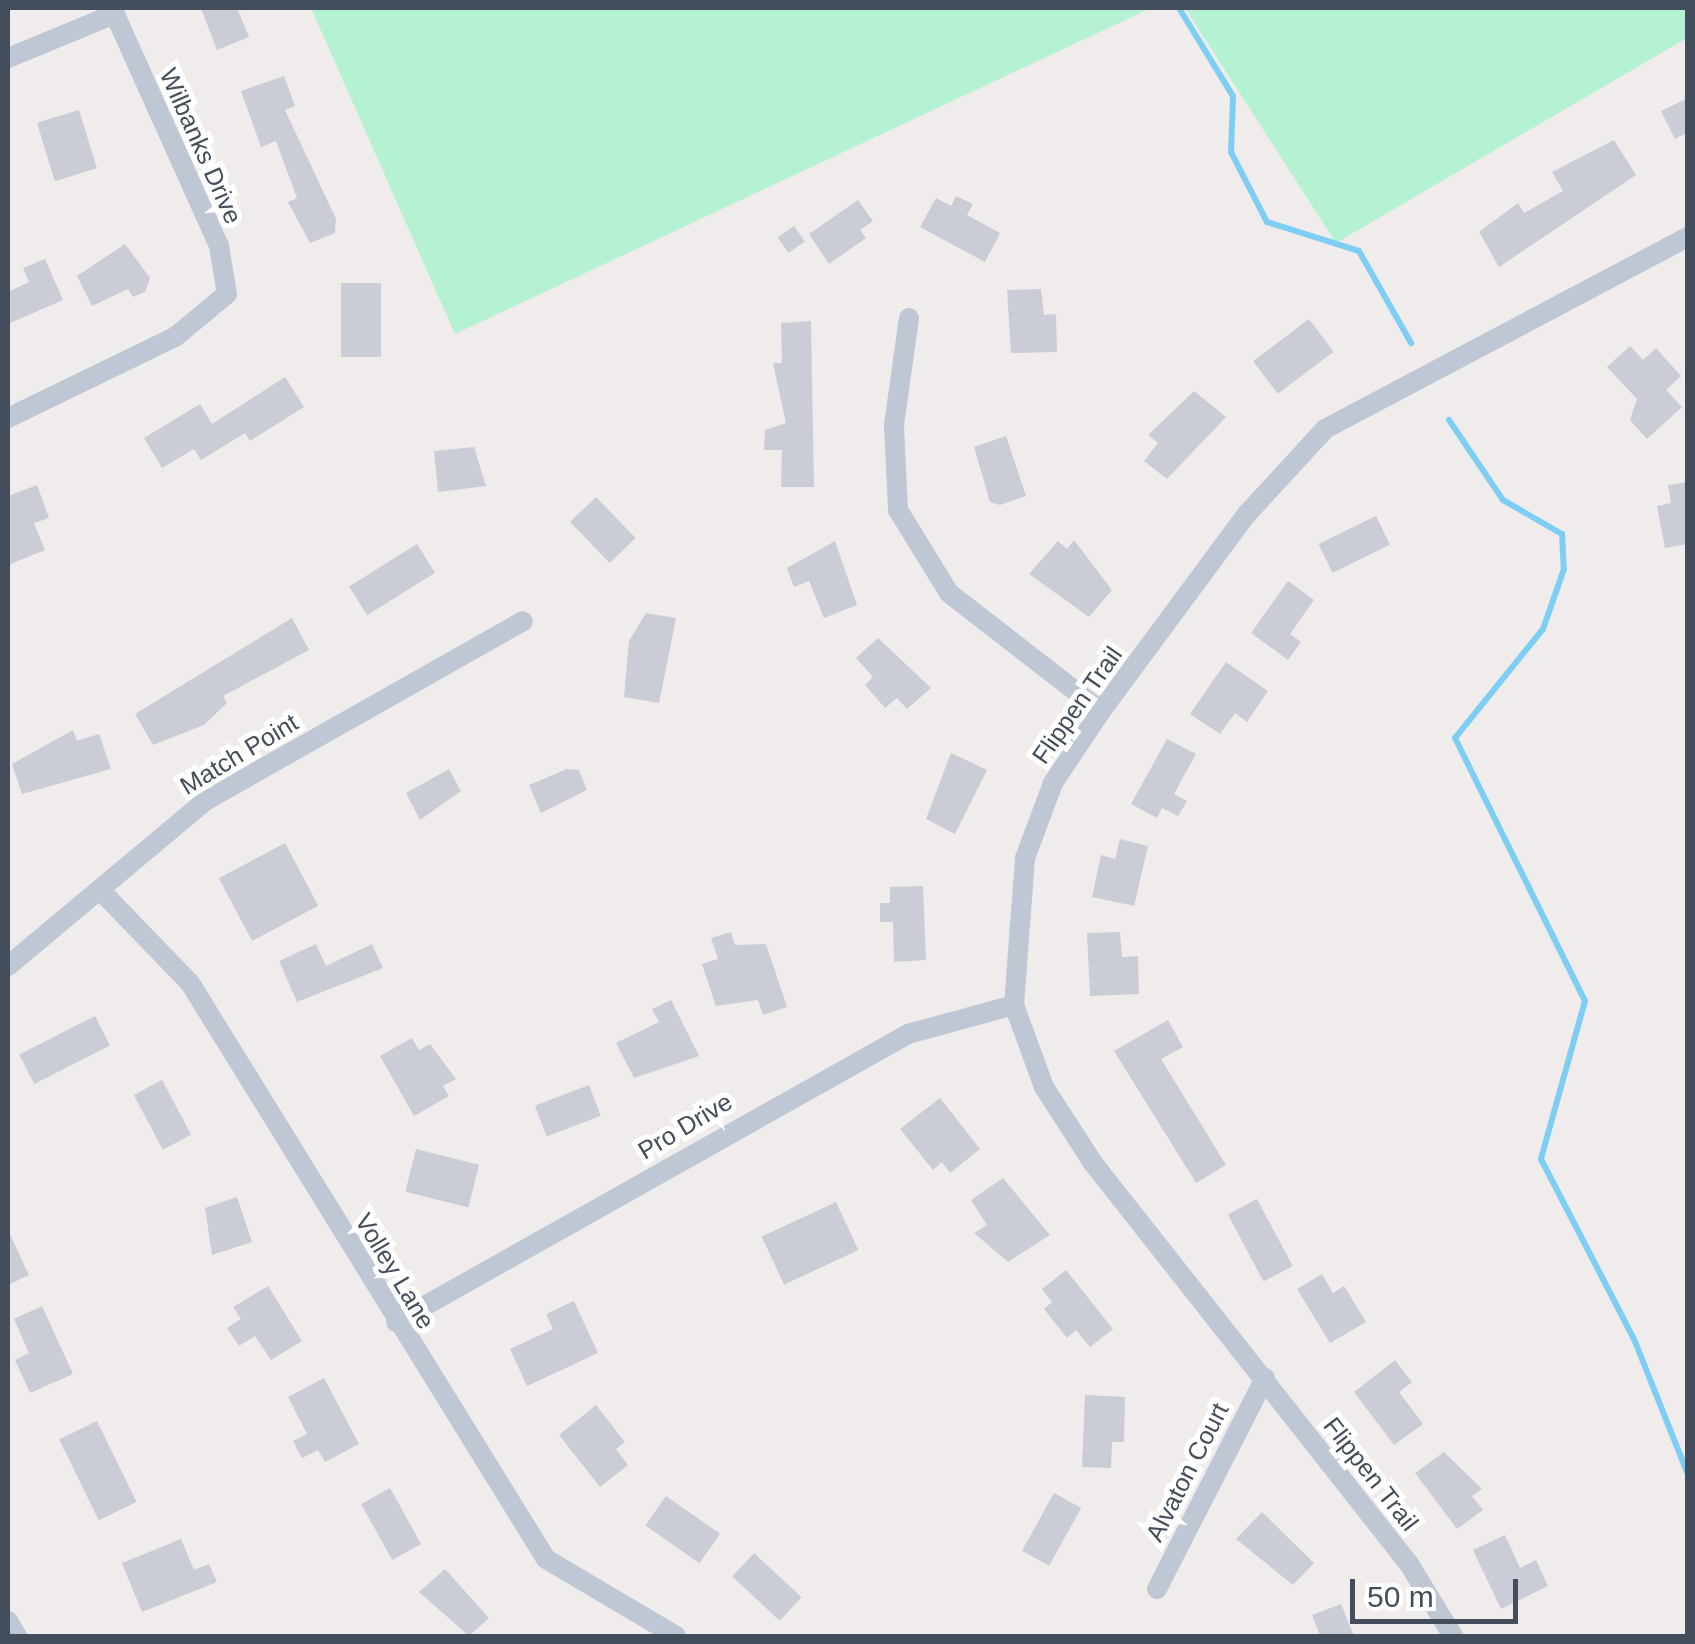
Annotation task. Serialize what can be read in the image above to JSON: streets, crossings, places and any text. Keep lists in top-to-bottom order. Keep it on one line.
{"streets":{"street":["Wilbanks Drive","Flippen Trail","Match Point","Pro Drive","Volley Lane","Alvaton Court"]},"crossings":[["Flippen Trail","Pro Drive"],["Flippen Trail","Alvaton Court"],["Match Point","Volley Lane"],["Pro Drive","Volley Lane"]],"scale_bar":"50 m"}
